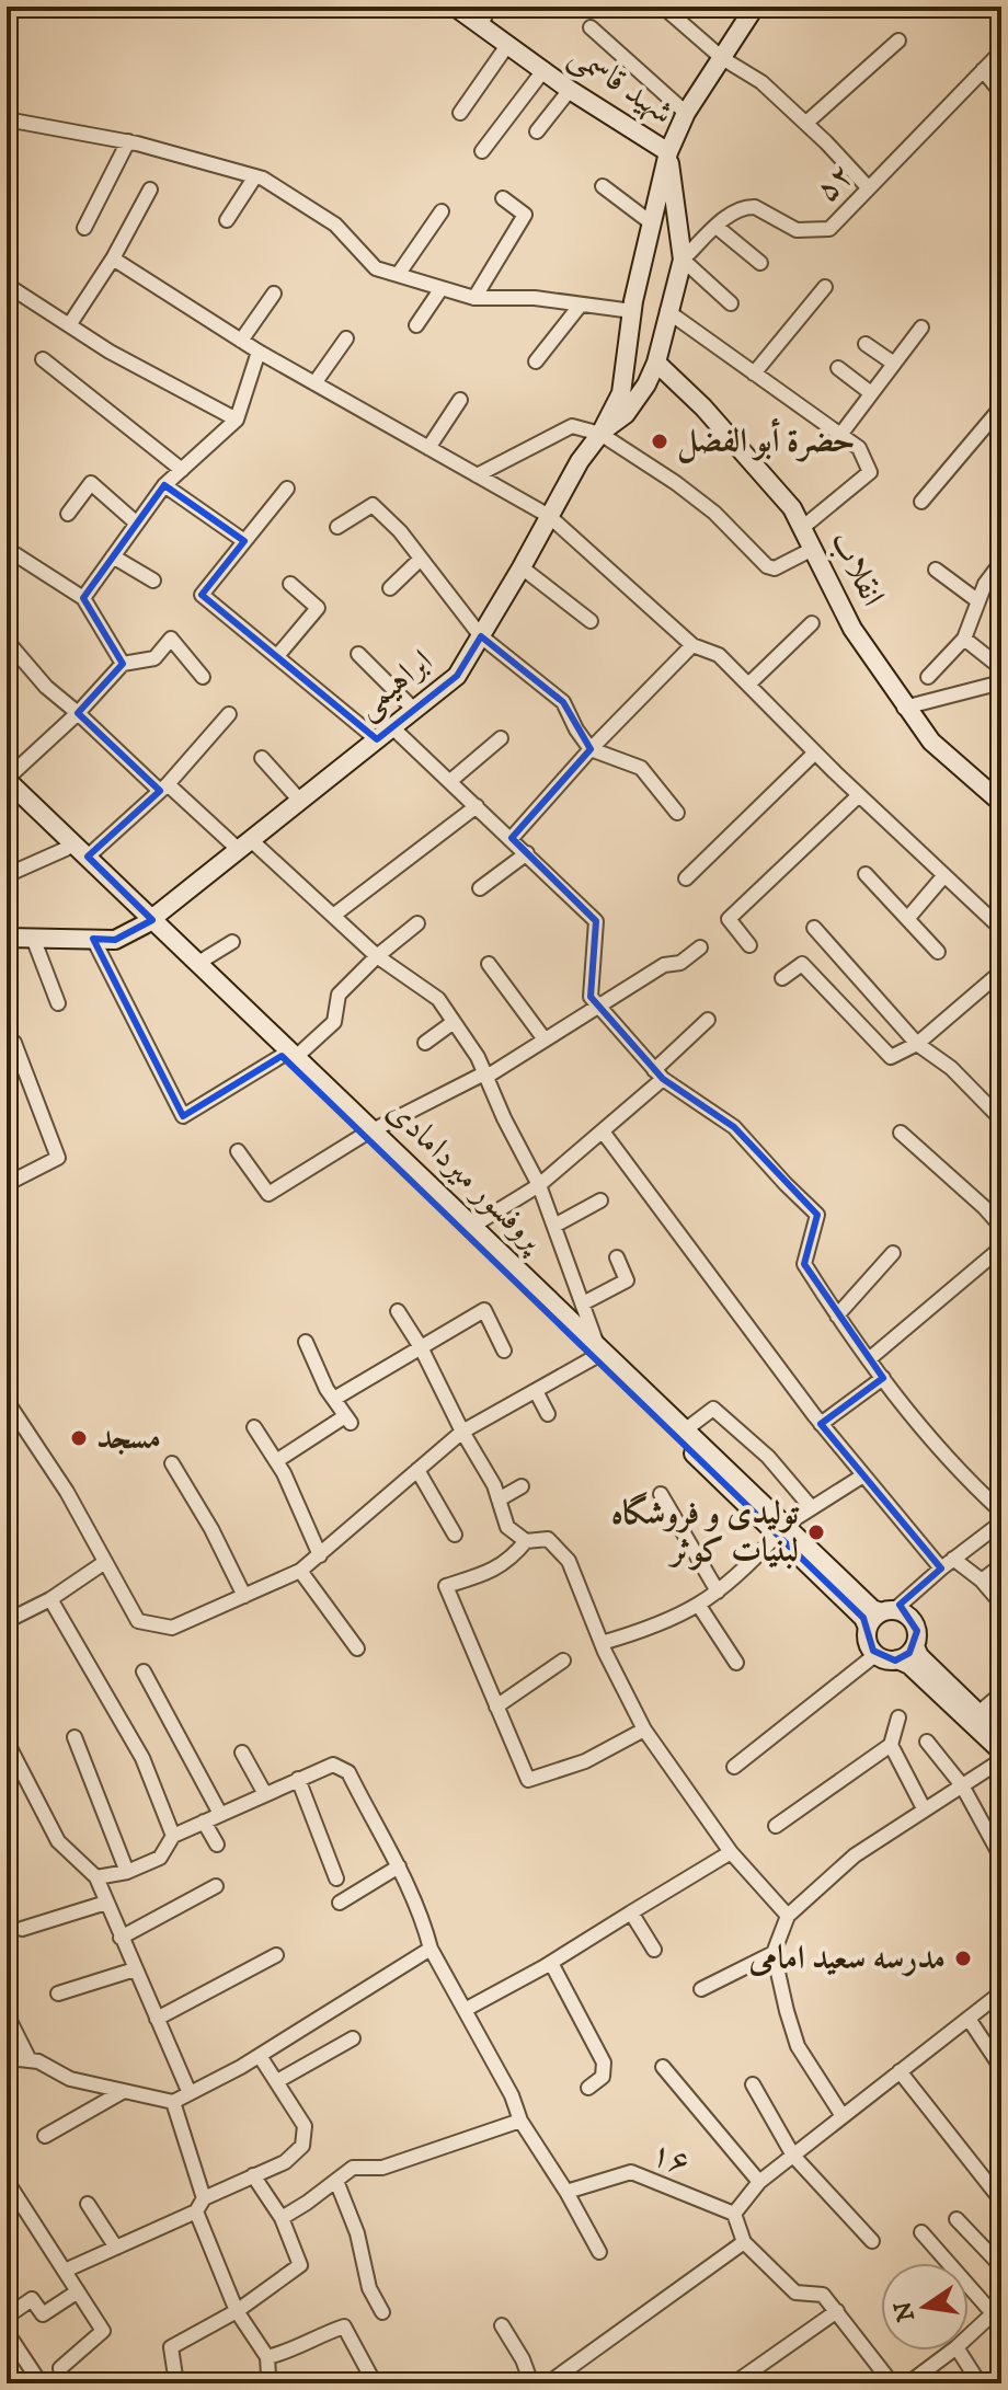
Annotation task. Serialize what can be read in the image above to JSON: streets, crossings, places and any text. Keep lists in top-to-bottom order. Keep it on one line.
{"streets":{"main road":["شهید قاسمی","انقلاب","ابراهیمی","پروفسور میردامادی"],"street":["۵۲","۱۶"]},"crossings":[["ابراهیمی","پروفسور میردامادی"]],"places":["حضرة أبو الفضل","مسجد","تولیدی و فروشگاه لبنیات کوثر","مدرسه سعید امامی"],"north":"left"}
